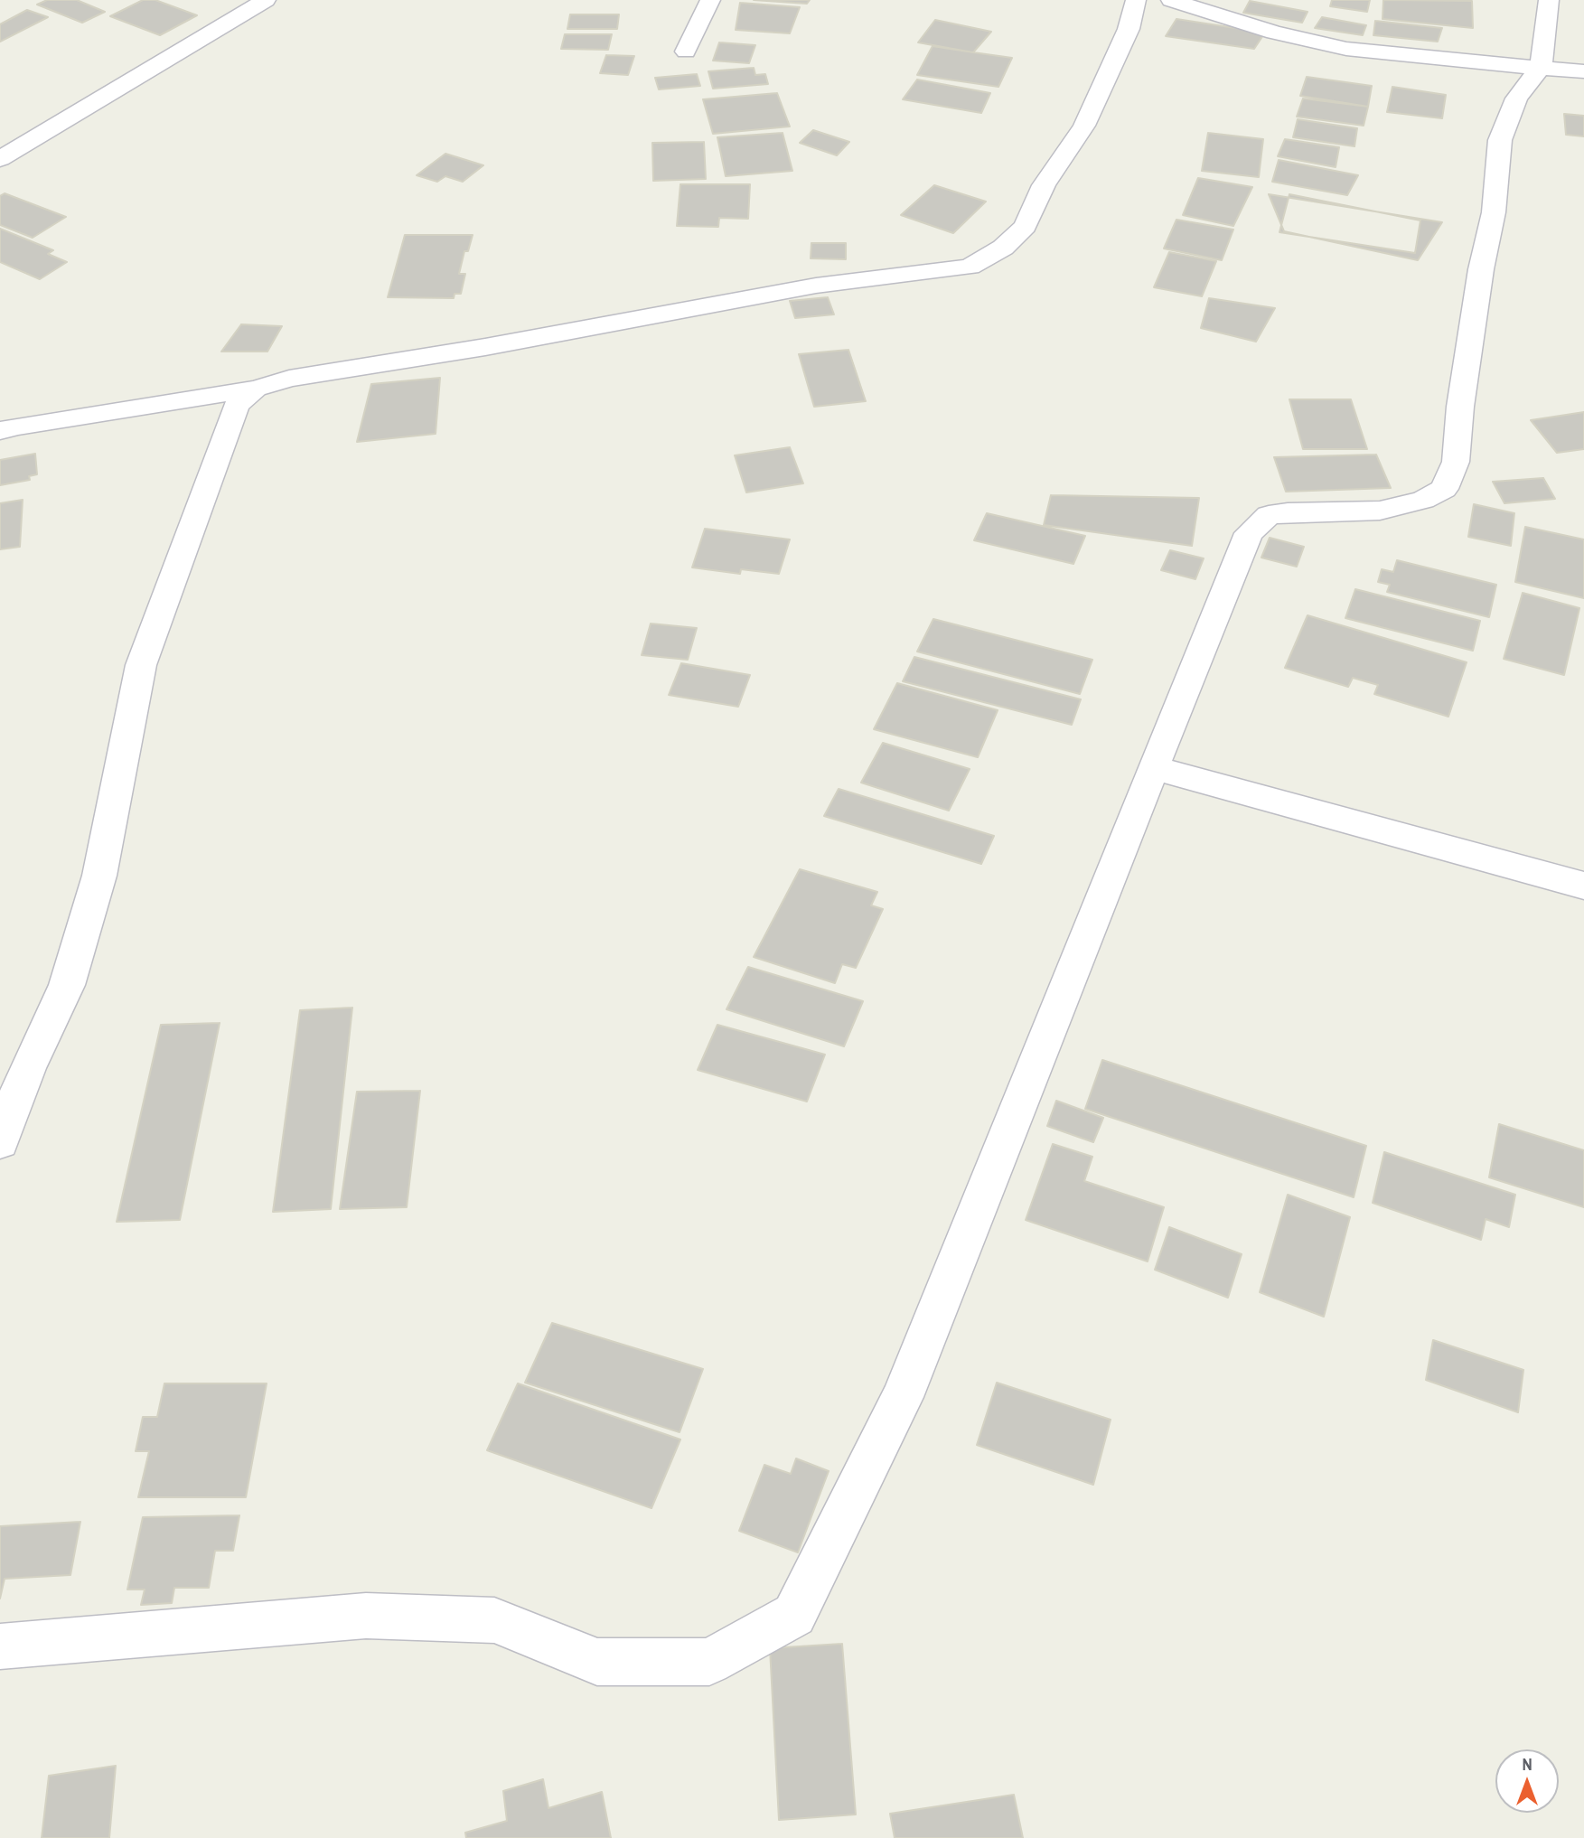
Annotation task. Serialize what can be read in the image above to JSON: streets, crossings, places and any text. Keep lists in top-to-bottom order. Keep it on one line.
{"north":"top"}
